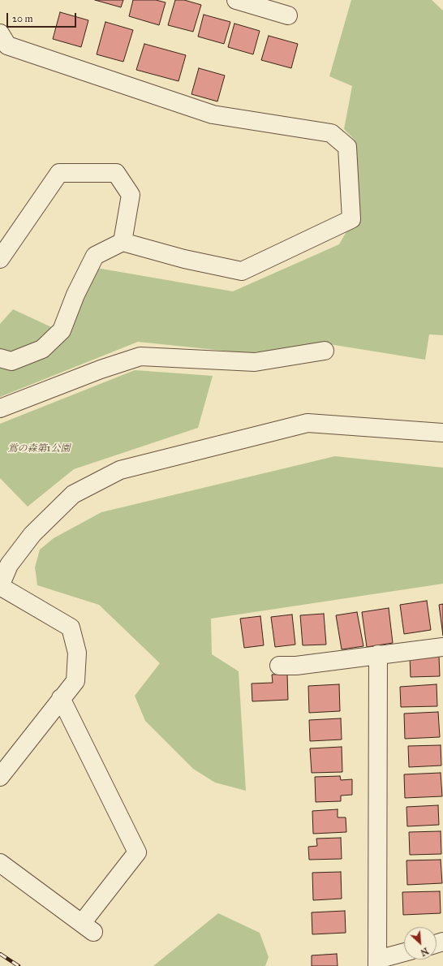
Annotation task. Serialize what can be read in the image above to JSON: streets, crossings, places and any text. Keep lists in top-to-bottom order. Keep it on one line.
{"parks":["鴬の森第1公園"],"scale_bar":"20 m","north":"bottom right"}
